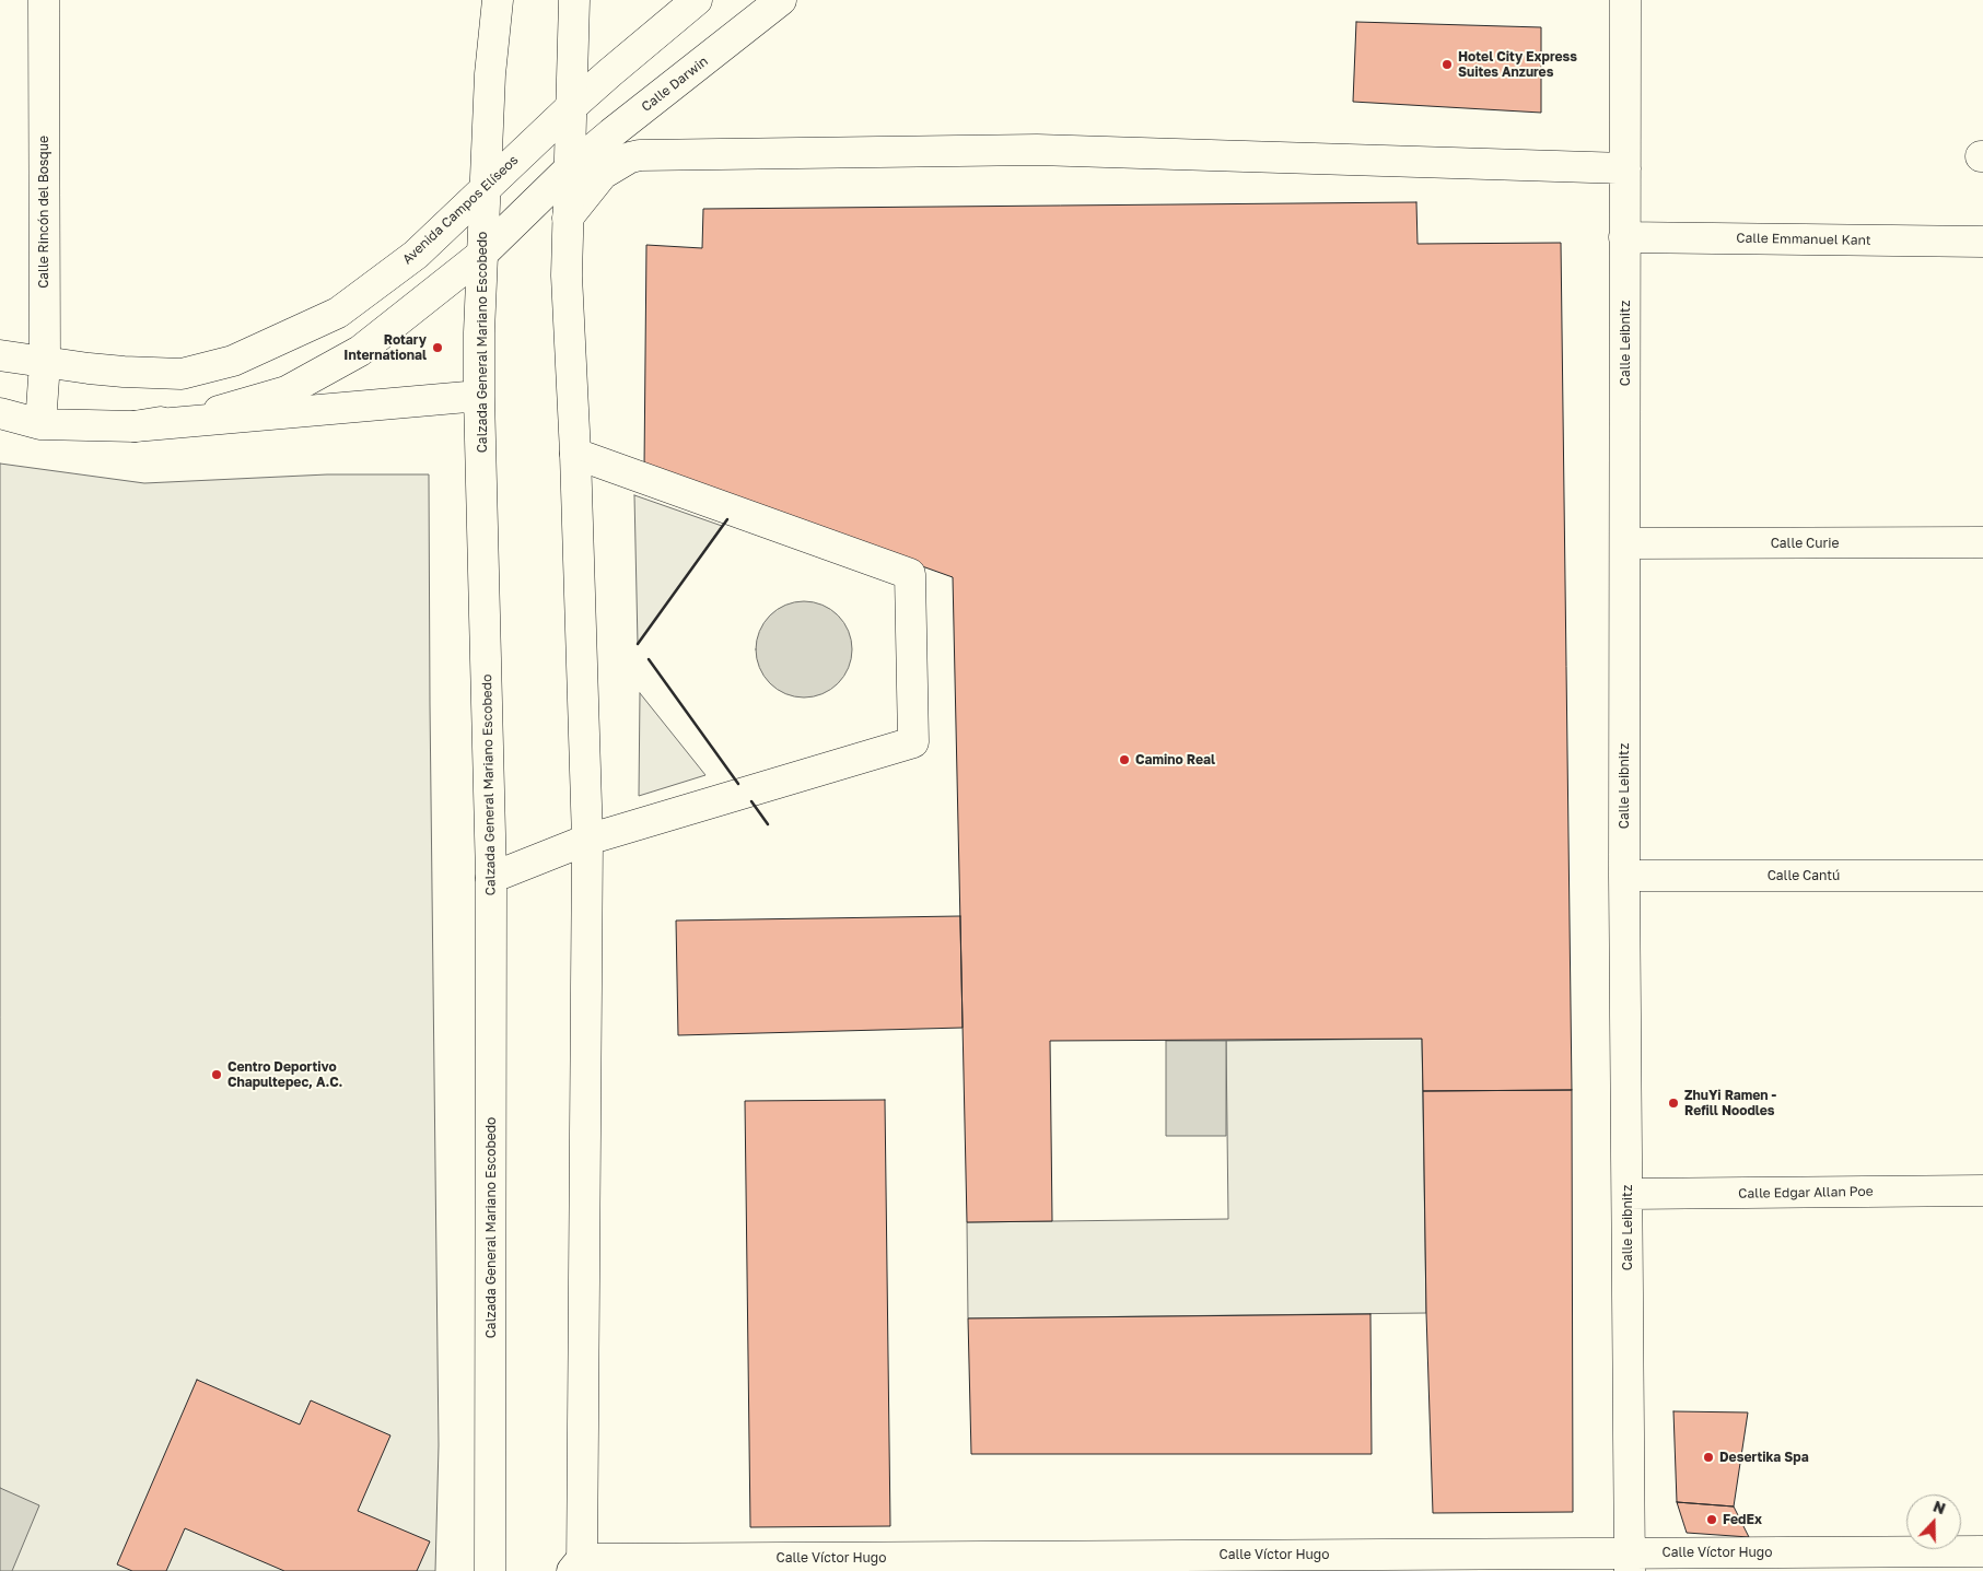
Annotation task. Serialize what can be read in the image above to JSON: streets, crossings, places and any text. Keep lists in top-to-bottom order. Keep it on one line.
{"streets":{"street":["Calle Darwin","Avenida Campos Elíseos","Calle Rincón del Bosque","Calle Emmanuel Kant","Calzada General Mariano Escobedo","Calle Leibnitz","Calle Curie","Calle Cantú","Calle Edgar Allan Poe","Calle Víctor Hugo"]},"crossings":[["Avenida Campos Elíseos","Calle Rincón del Bosque"],["Avenida Campos Elíseos","Calzada General Mariano Escobedo"],["Calle Emmanuel Kant","Calle Leibnitz"],["Calle Leibnitz","Calle Curie"],["Calle Leibnitz","Calle Cantú"],["Calle Leibnitz","Calle Edgar Allan Poe"],["Calle Leibnitz","Calle Víctor Hugo"]],"places":["Hotel City Express Suites Anzures","Rotary International","Camino Real","Centro Deportivo Chapultepec, A.C.","ZhuYi Ramen - Refill Noodles","Desertika Spa","FedEx"],"north":"top"}
